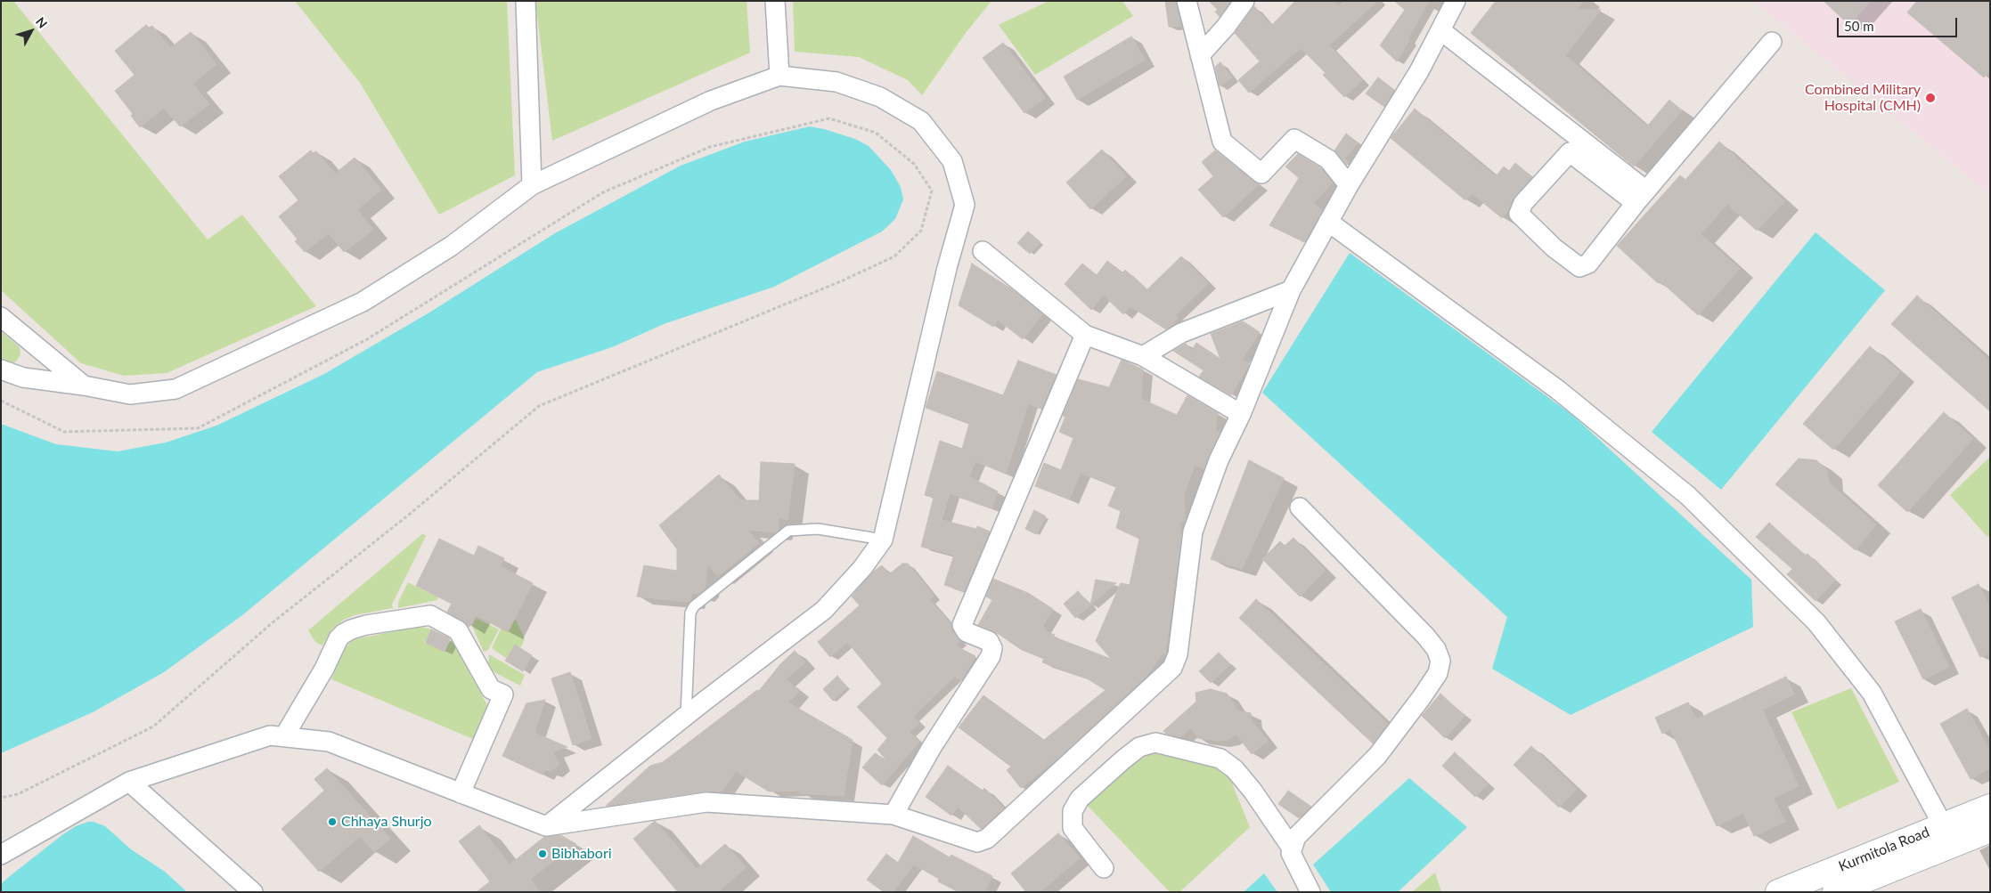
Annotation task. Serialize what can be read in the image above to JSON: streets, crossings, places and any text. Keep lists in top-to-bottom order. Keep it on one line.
{"streets":{"main road":["Kurmitola Road"]},"places":["Combined Military Hospital (CMH)","Chhaya Shurjo","Bibhabori"],"scale_bar":"50 m","north":"top right"}
